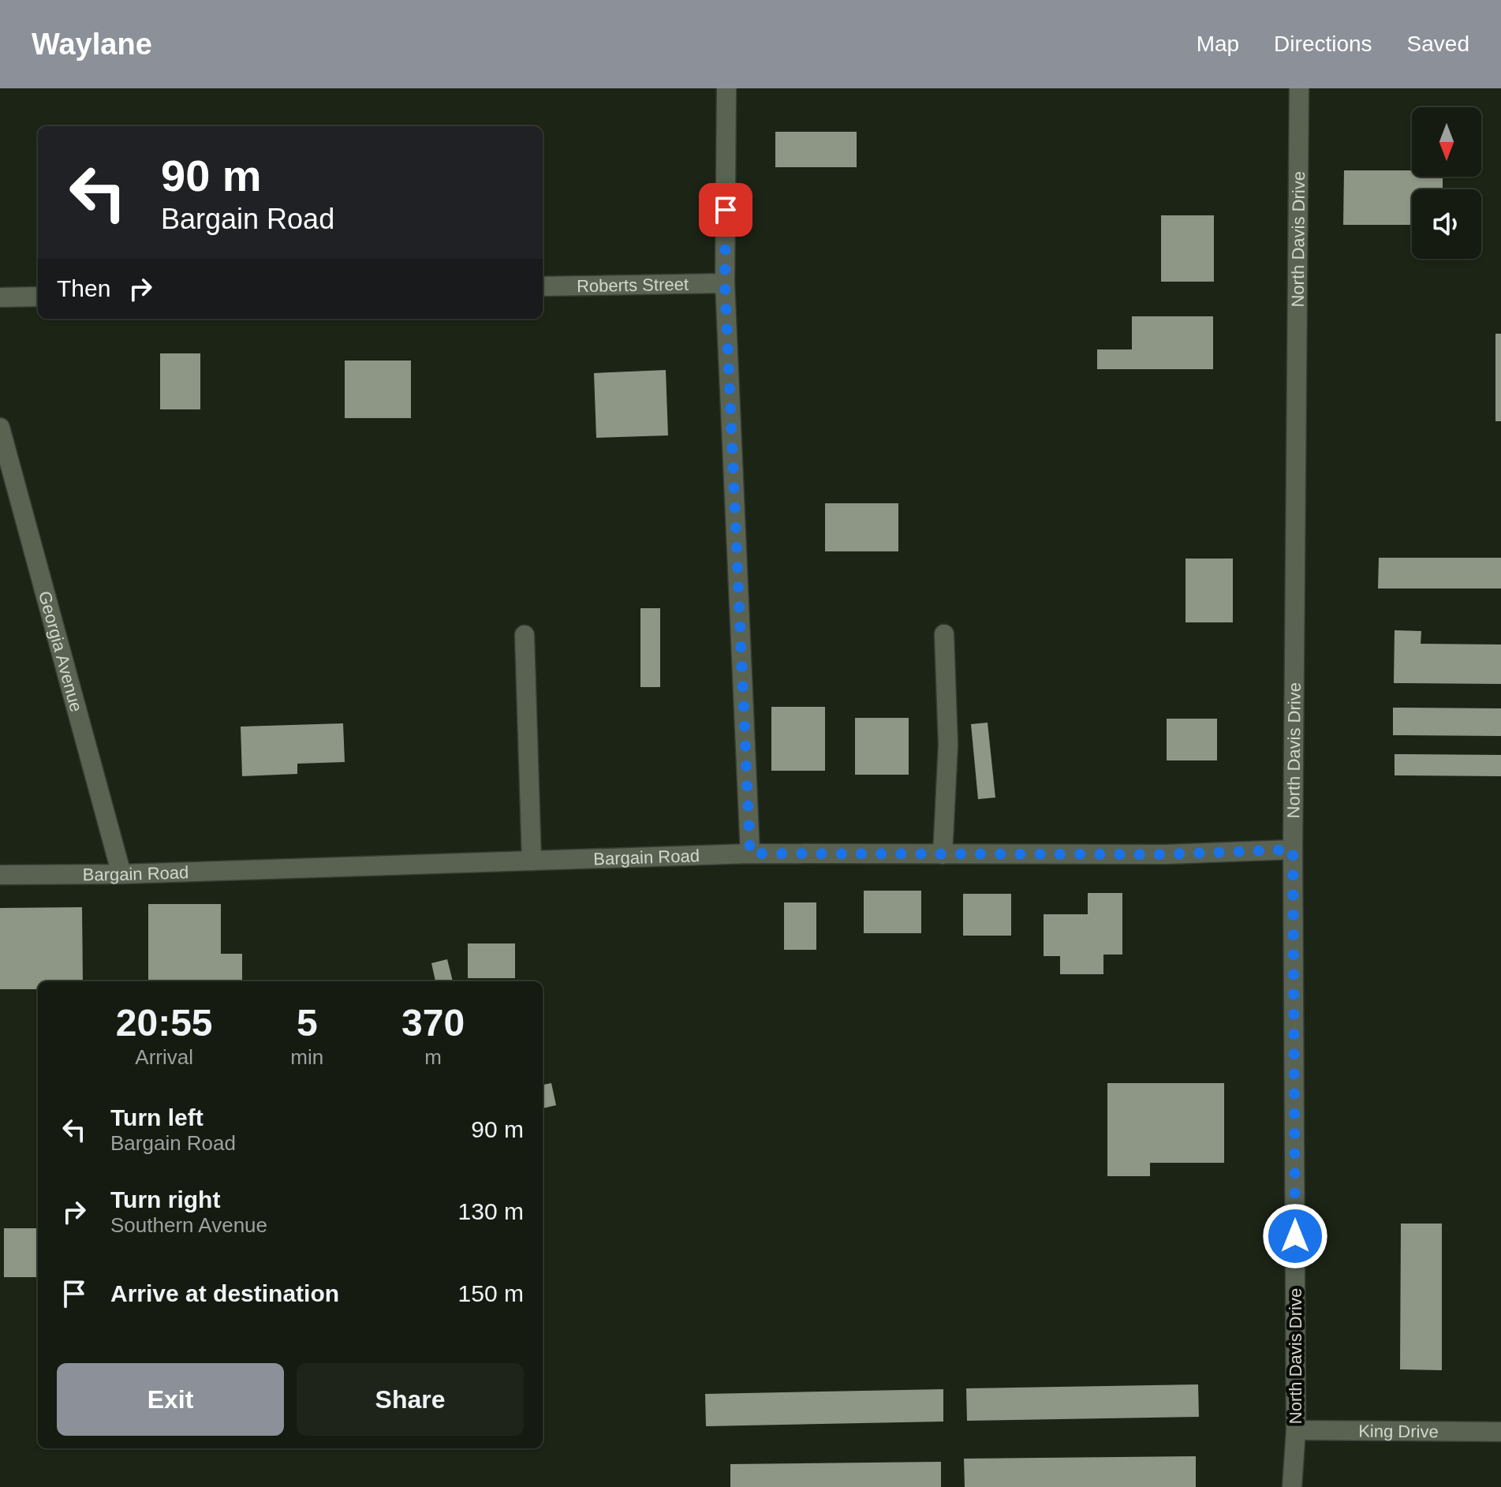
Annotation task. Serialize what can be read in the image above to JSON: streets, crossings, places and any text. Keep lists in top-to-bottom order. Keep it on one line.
{"streets":{"street":["North Davis Drive","Roberts Street","Georgia Avenue","Bargain Road","King Drive"]},"crossings":[["North Davis Drive","Bargain Road"],["North Davis Drive","King Drive"],["Georgia Avenue","Bargain Road"]],"north":"bottom","page":{"header":"Waylane","nav":["Map","Directions","Saved"],"turn":["90 m","Bargain Road"],"then":"Then","eta":["20:55","Arrival","5","min","370","m"],"list":[{"name":"Turn left","note":"Bargain Road","value":"90 m"},{"name":"Turn right","note":"Southern Avenue","value":"130 m"},{"name":"Arrive at destination","value":"150 m"}],"buttons":["Exit","Share"]}}
